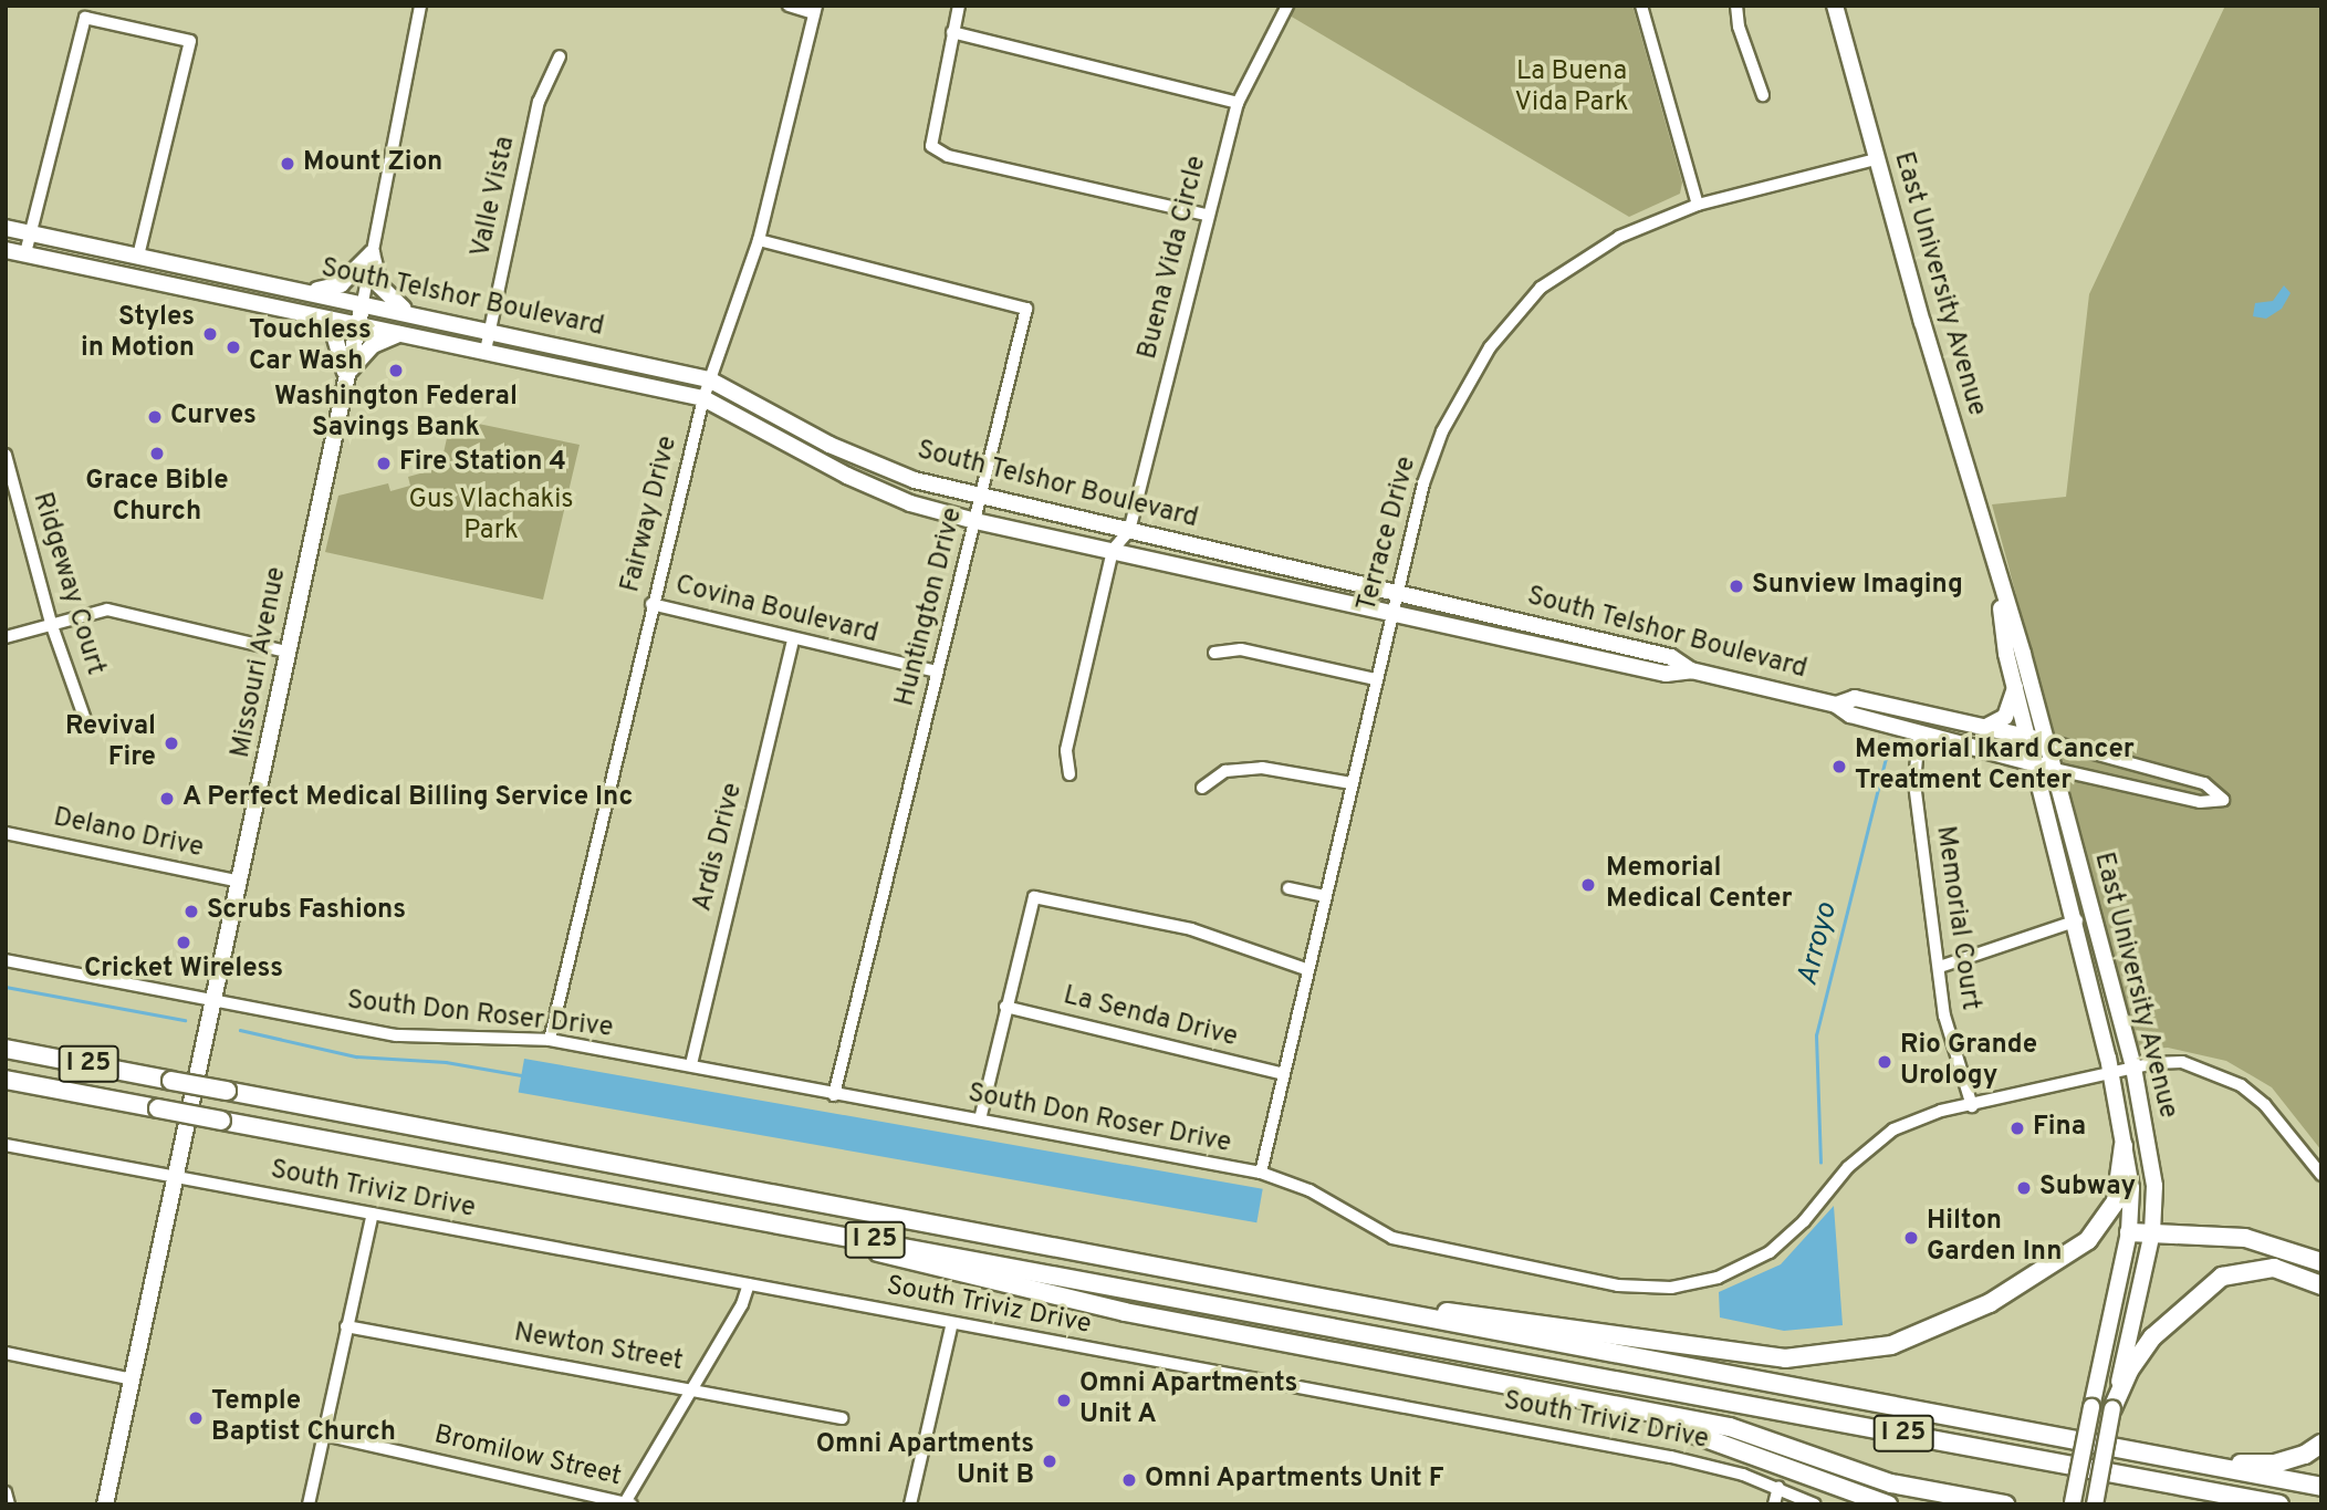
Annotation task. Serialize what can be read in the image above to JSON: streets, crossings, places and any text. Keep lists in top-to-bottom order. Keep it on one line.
{"streets":{"highway":["I 25"],"main road":["East University Avenue","South Telshor Boulevard","Missouri Avenue"],"street":["Valle Vista","Buena Vida Circle","Fairway Drive","Terrace Drive","Ridgeway Court","Huntington Drive","Covina Boulevard","Delano Drive","Ardis Drive","Memorial Court","South Don Roser Drive","La Senda Drive","South Triviz Drive","Newton Street","Bromilow Street"]},"crossings":[["Valle Vista","South Telshor Boulevard"],["Buena Vida Circle","South Telshor Boulevard"],["East University Avenue","South Telshor Boulevard"],["East University Avenue","Terrace Drive"],["East University Avenue","South Don Roser Drive"],["South Telshor Boulevard","Fairway Drive"],["South Telshor Boulevard","Terrace Drive"],["South Telshor Boulevard","Huntington Drive"],["South Telshor Boulevard","Missouri Avenue"],["South Telshor Boulevard","Memorial Court"],["Fairway Drive","Huntington Drive"],["Fairway Drive","Covina Boulevard"],["Fairway Drive","South Don Roser Drive"],["Terrace Drive","South Don Roser Drive"],["Terrace Drive","La Senda Drive"],["Huntington Drive","Covina Boulevard"],["Huntington Drive","South Don Roser Drive"],["Covina Boulevard","Ardis Drive"],["Missouri Avenue","Delano Drive"],["Missouri Avenue","South Don Roser Drive"],["Missouri Avenue","South Triviz Drive"],["Ardis Drive","South Don Roser Drive"],["Memorial Court","South Don Roser Drive"]],"water":["Arroyo"],"parks":["La Buena Vida Park","Gus Vlachakis Park"],"places":["Mount Zion","Styles in Motion","Touchless Car Wash","Washington Federal Savings Bank","Curves","Grace Bible Church","Fire Station 4","Sunview Imaging","Revival Fire","Memorial Ikard Cancer Treatment Center","A Perfect Medical Billing Service Inc","Memorial Medical Center","Scrubs Fashions","Cricket Wireless","Rio Grande Urology","Fina","Subway","Hilton Garden Inn","Omni Apartments Unit A","Temple Baptist Church","Omni Apartments Unit B","Omni Apartments Unit F"]}
